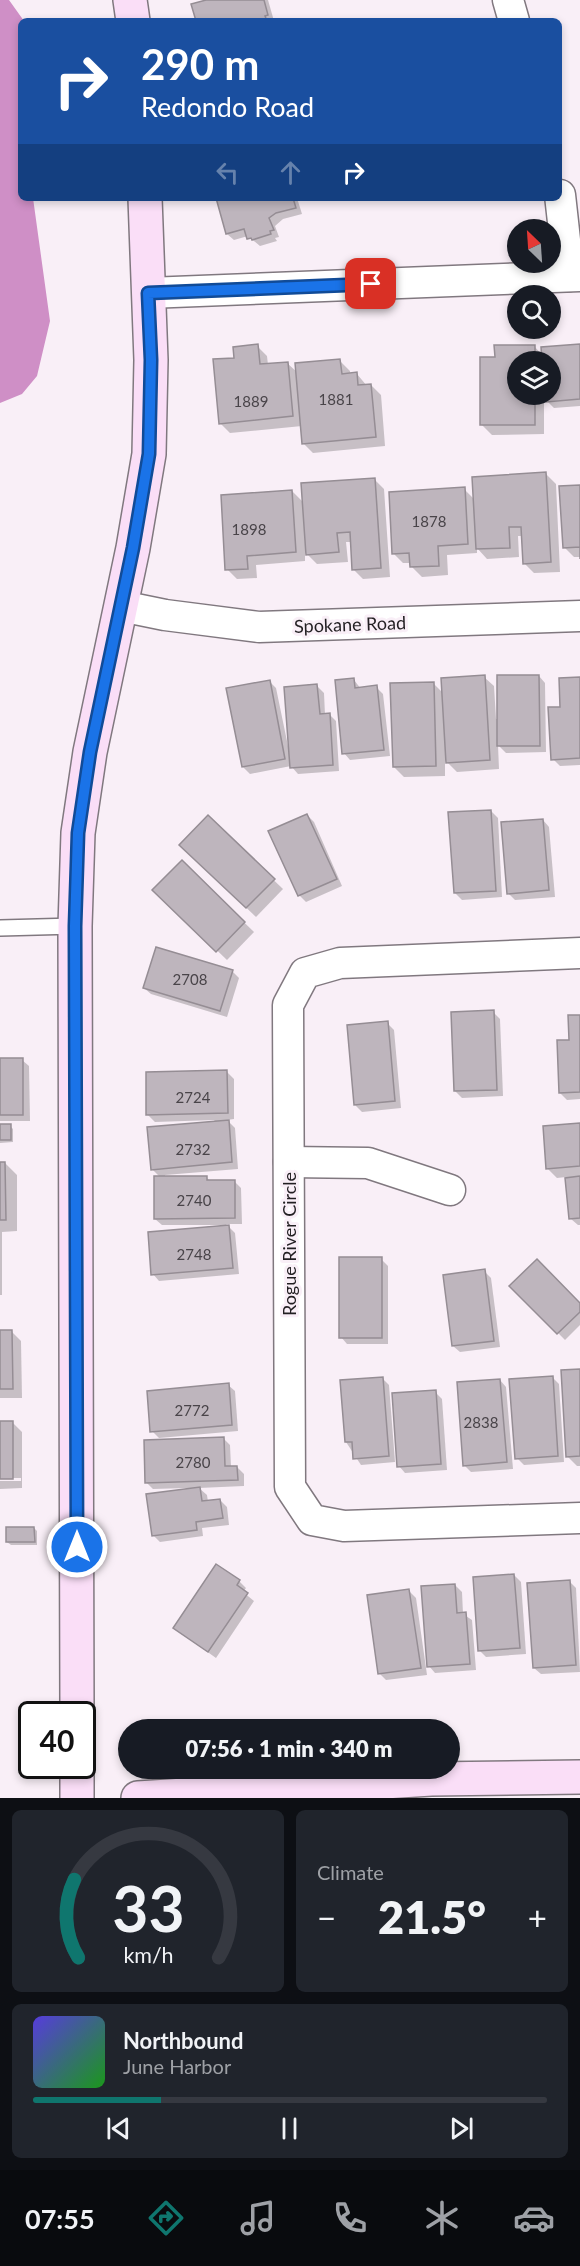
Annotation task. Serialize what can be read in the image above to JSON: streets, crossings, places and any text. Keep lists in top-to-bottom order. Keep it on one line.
{"streets":{"street":["Spokane Road","Rogue River Circle"]},"house_numbers":["1881","1889","1878","1898","2708","2724","2732","2740","2748","2772","2838","2780"],"north":"top left","page":{"turn":["290 m","Redondo Road"],"limit":"40","trip":"07:56 · 1 min · 340 m","tile":"Climate","heat":["−","21.5°","+"],"song":["Northbound","June Harbor"],"tabs":"07:55","gauge":["33","km/h"]}}
